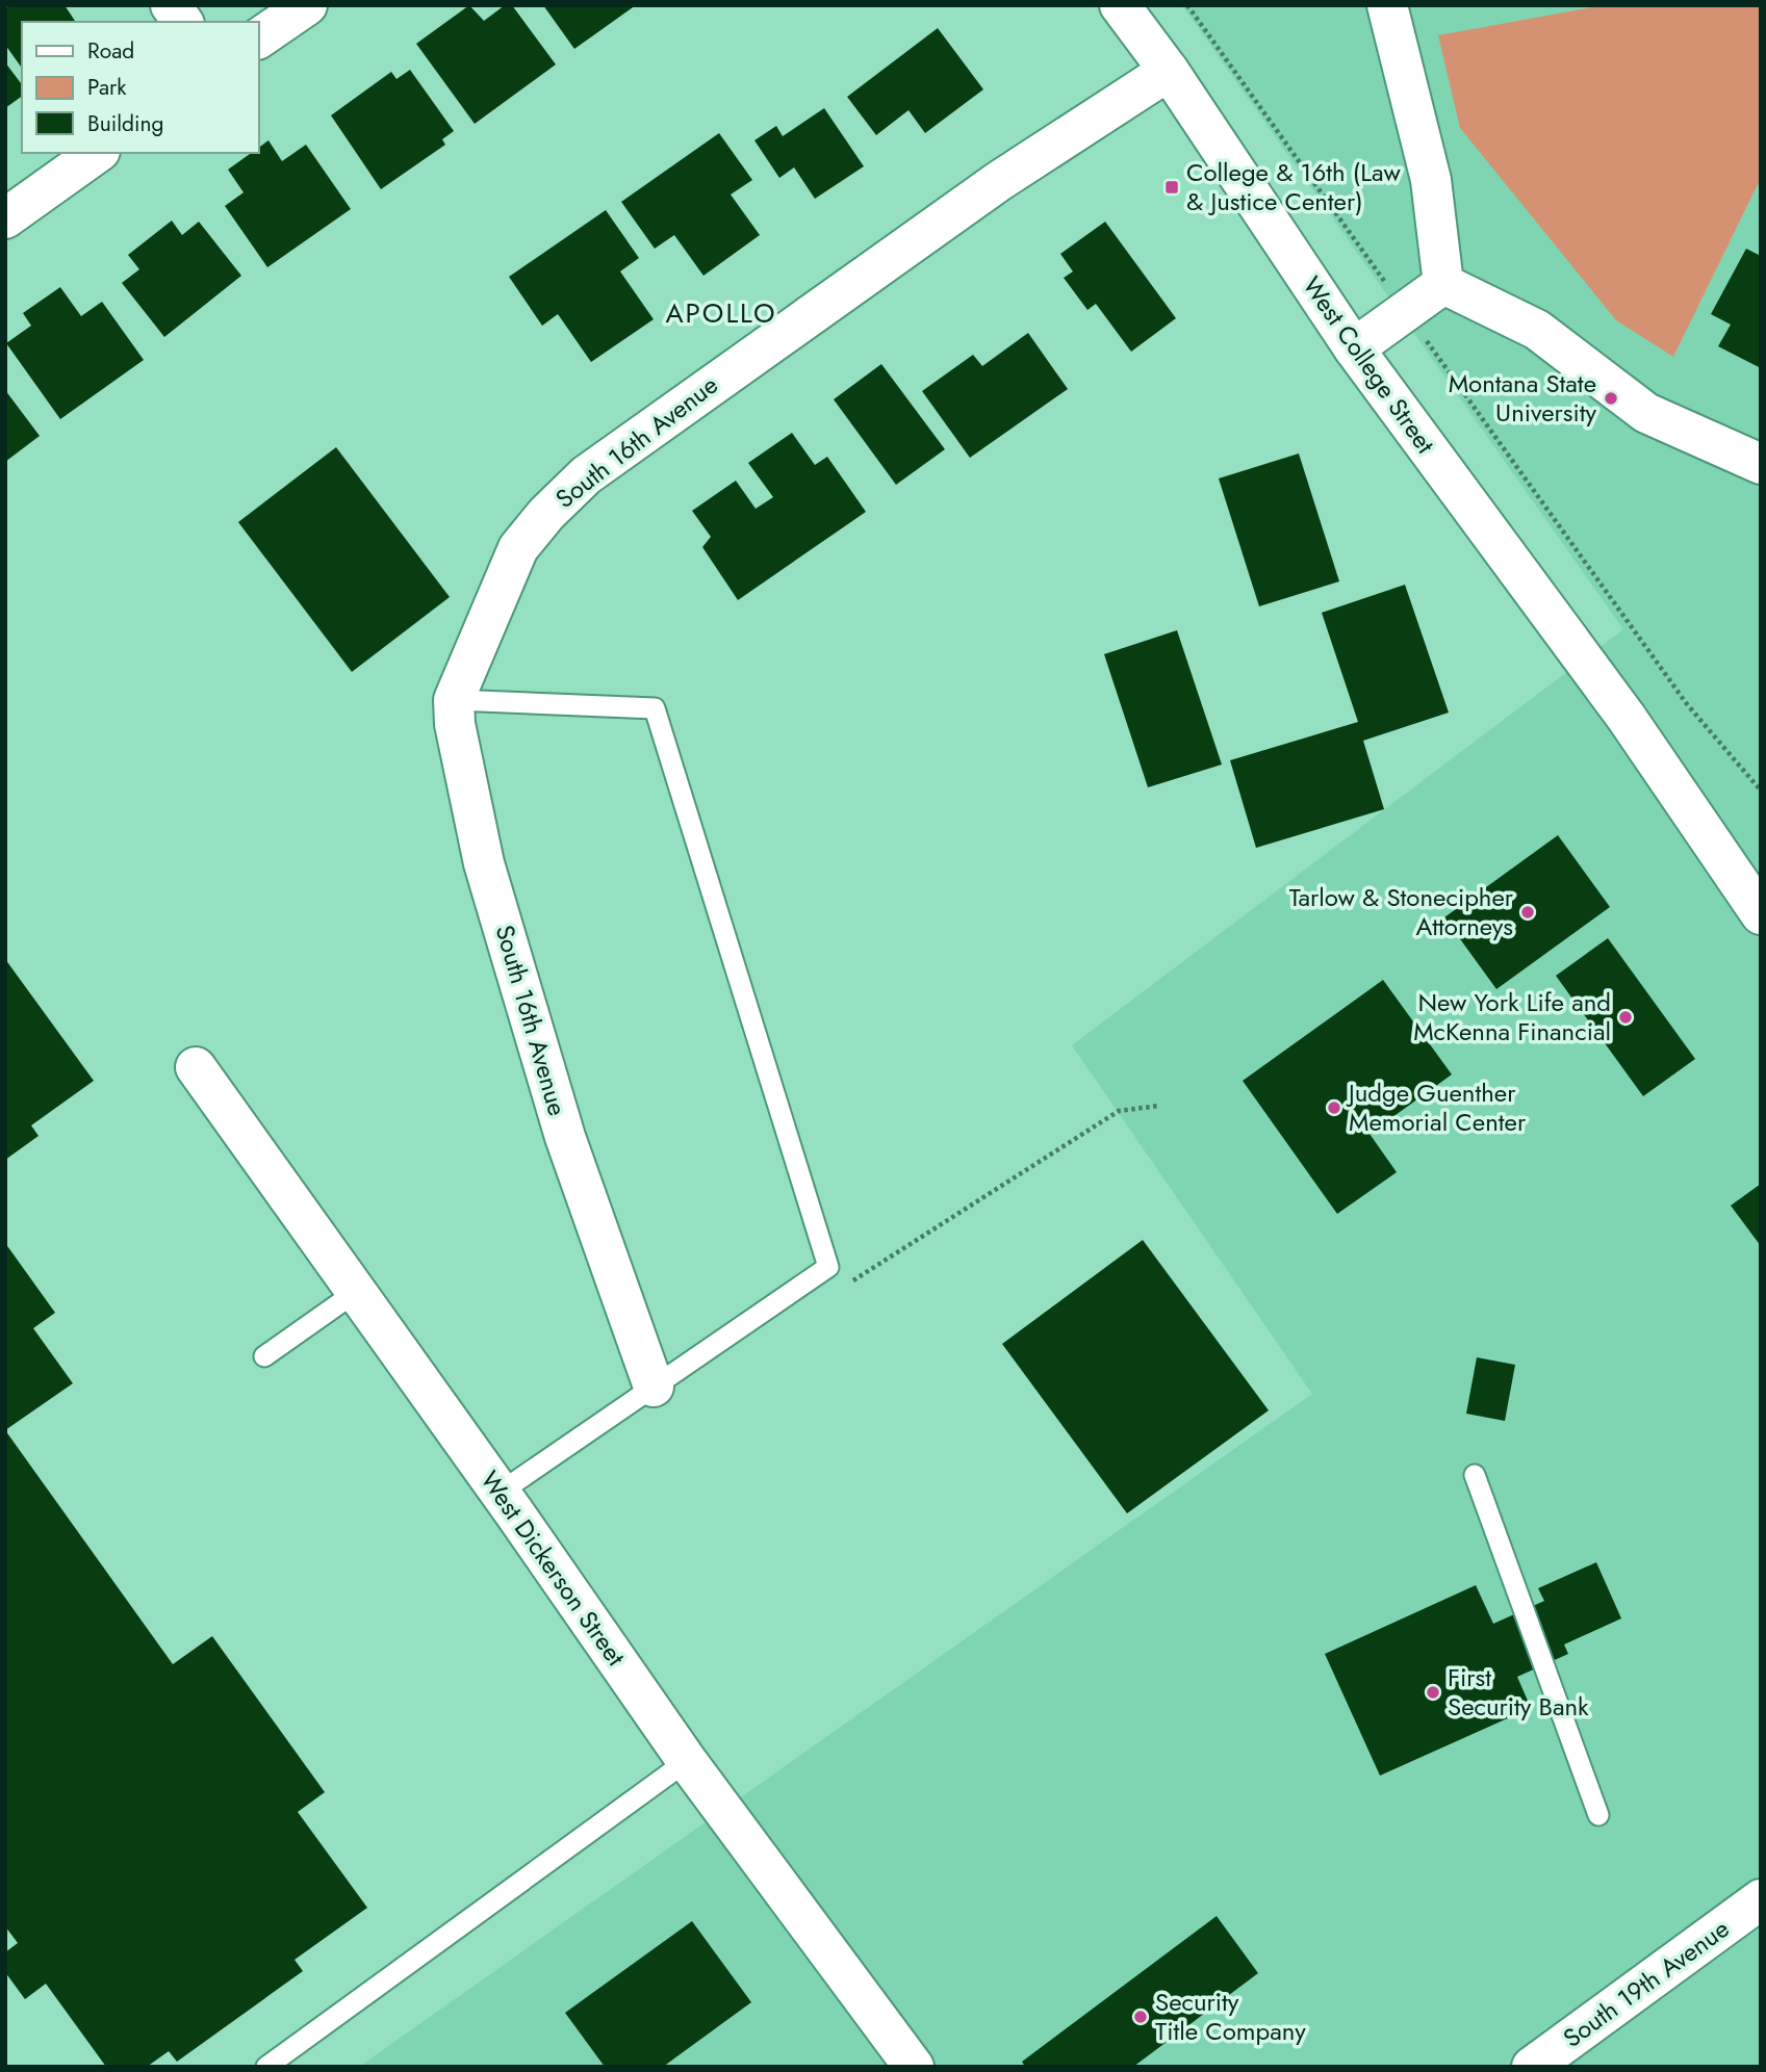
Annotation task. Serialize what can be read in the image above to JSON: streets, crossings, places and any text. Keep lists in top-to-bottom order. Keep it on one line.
{"streets":{"street":["West College Street","South 16th Avenue","West Dickerson Street","South 19th Avenue"]},"crossings":[["West College Street","South 16th Avenue"]],"districts":["APOLLO"],"places":{"transit":["College & 16th (Law & Justice Center)"],"other":["Montana State University","Tarlow & Stonecipher Attorneys","New York Life and McKenna Financial","Judge Guenther Memorial Center","First Security Bank","Security Title Company"]},"legend":["Road","Park","Building"]}
